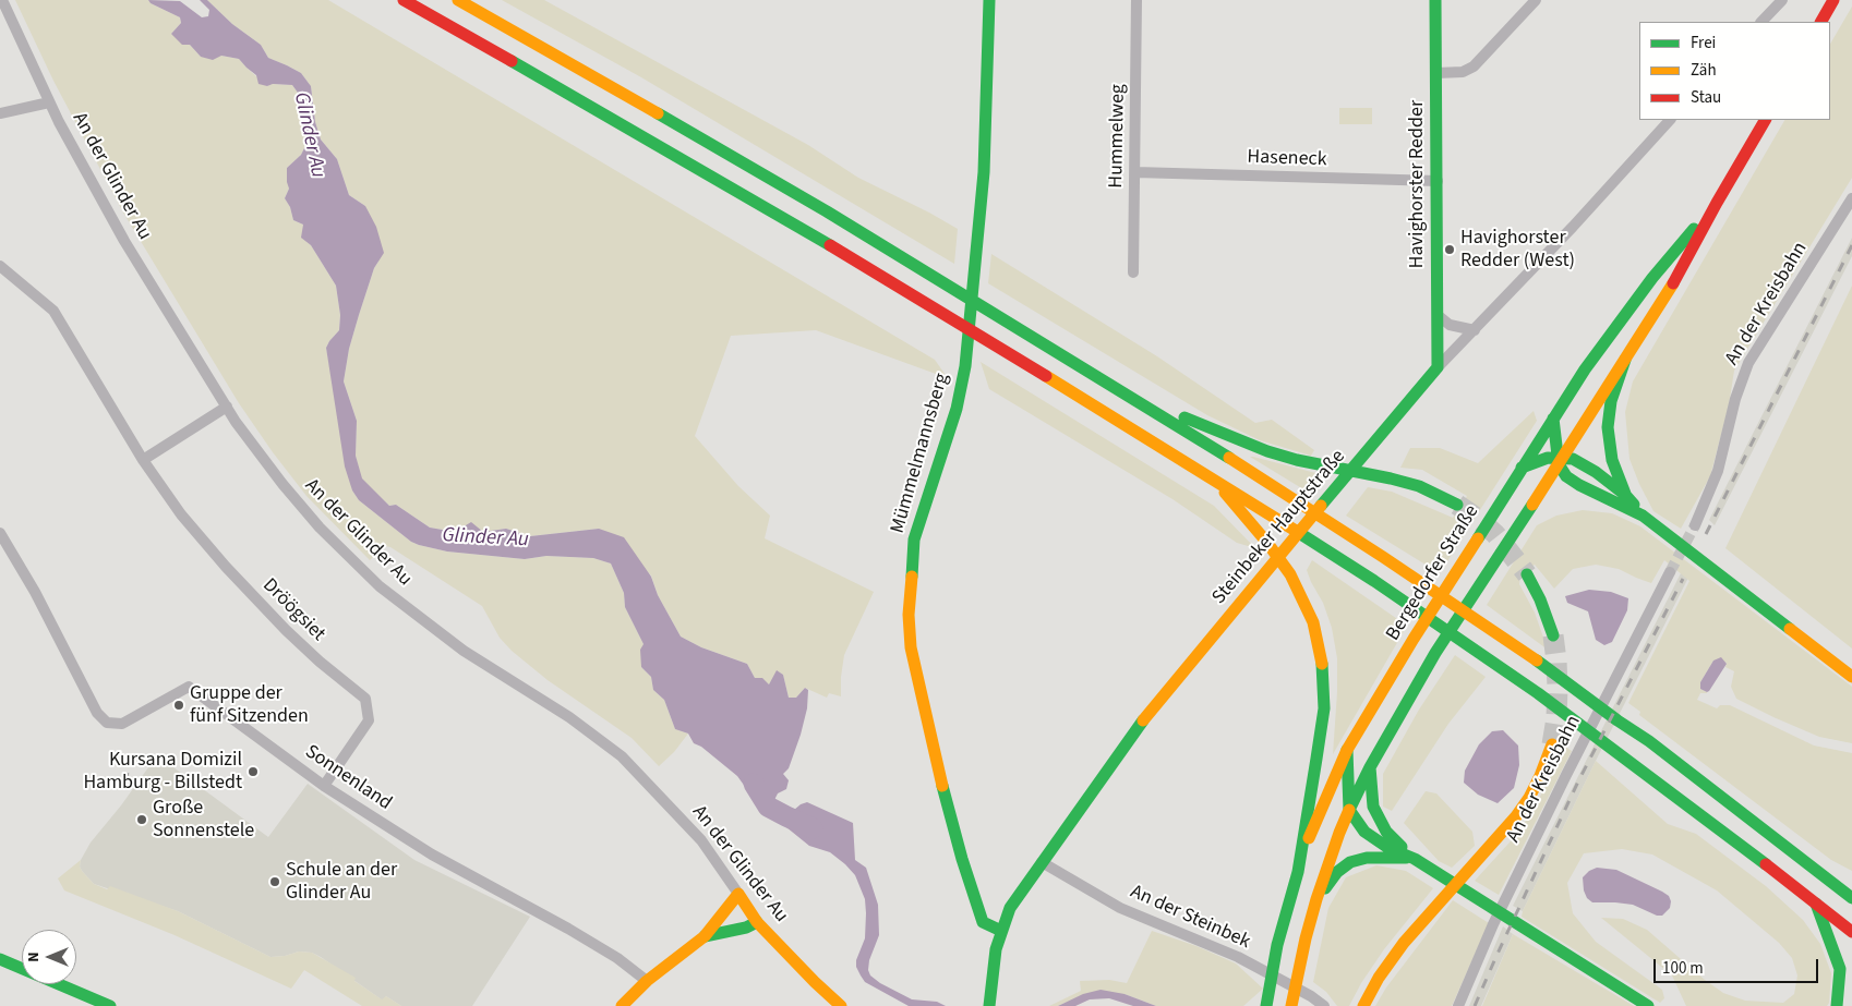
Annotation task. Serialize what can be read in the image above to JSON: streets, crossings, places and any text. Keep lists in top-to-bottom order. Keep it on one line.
{"streets":{"main road":["An der Glinder Au","Havighorster Redder","Mümmelmannsberg","Steinbeker Hauptstraße","Bergedorfer Straße"],"street":["Hummelweg","Haseneck","An der Kreisbahn","Dröögsiet","Sonnenland","An der Steinbek"]},"crossings":[["Hummelweg","Haseneck"],["Haseneck","Havighorster Redder"],["Havighorster Redder","Steinbeker Hauptstraße"],["Mümmelmannsberg","Steinbeker Hauptstraße"],["Steinbeker Hauptstraße","An der Steinbek"],["Dröögsiet","Sonnenland"]],"water":["Glinder Au"],"places":["Havighorster Redder (West)","Gruppe der fünf Sitzenden","Kursana Domizil Hamburg - Billstedt","Große Sonnenstele","Schule an der Glinder Au"],"legend":["Frei","Zäh","Stau"],"scale_bar":"100 m","north":"left"}
